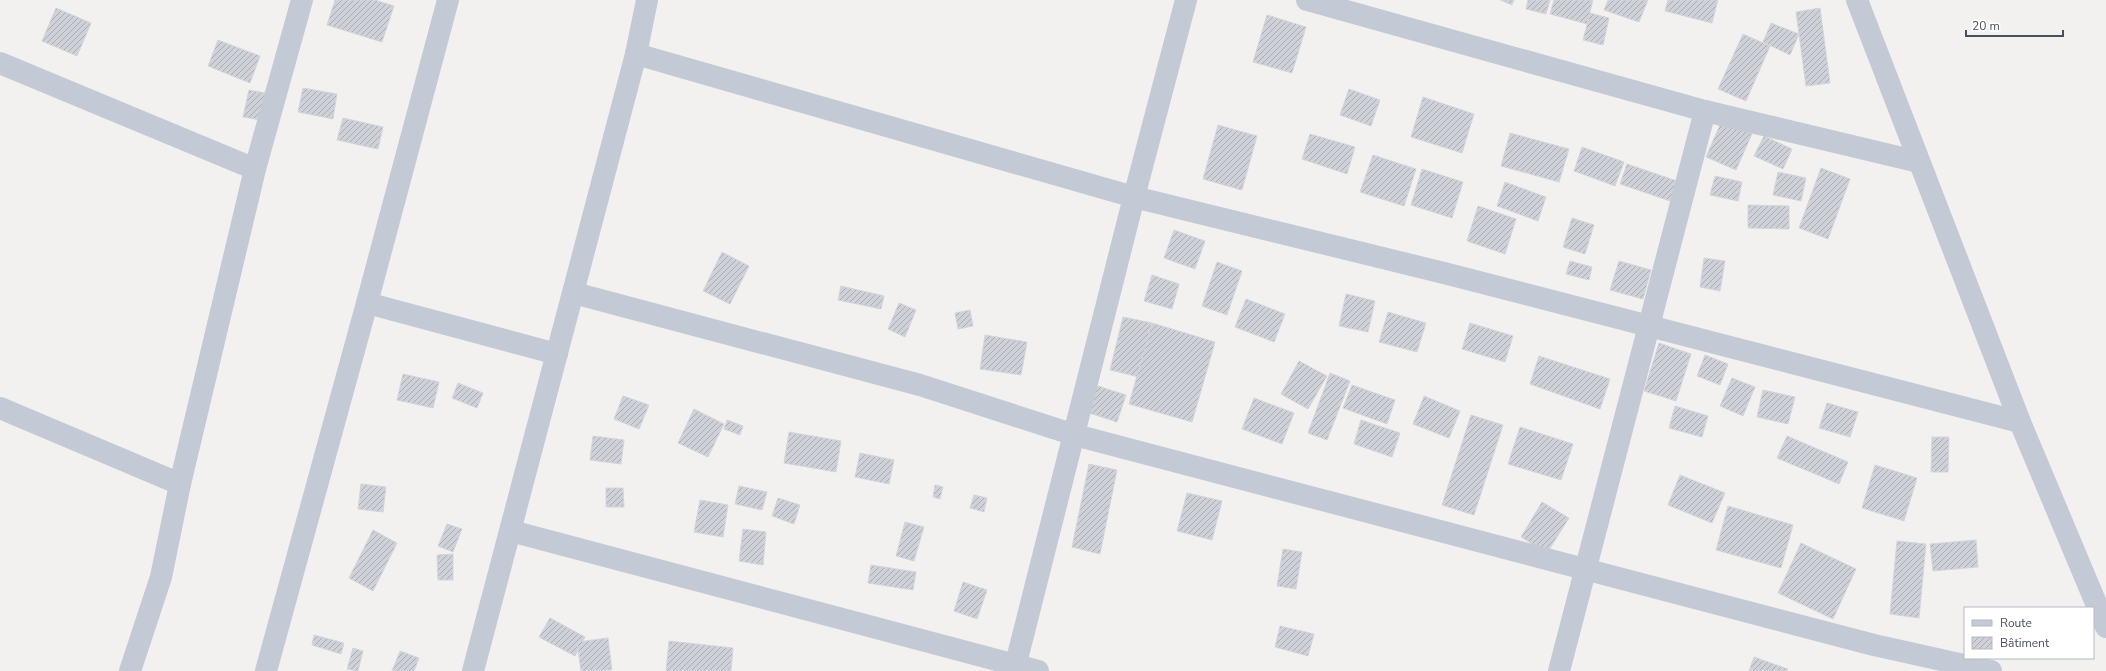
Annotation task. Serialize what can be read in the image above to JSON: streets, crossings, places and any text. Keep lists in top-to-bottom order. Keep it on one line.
{"legend":["Route","Bâtiment"],"scale_bar":"20 m"}
